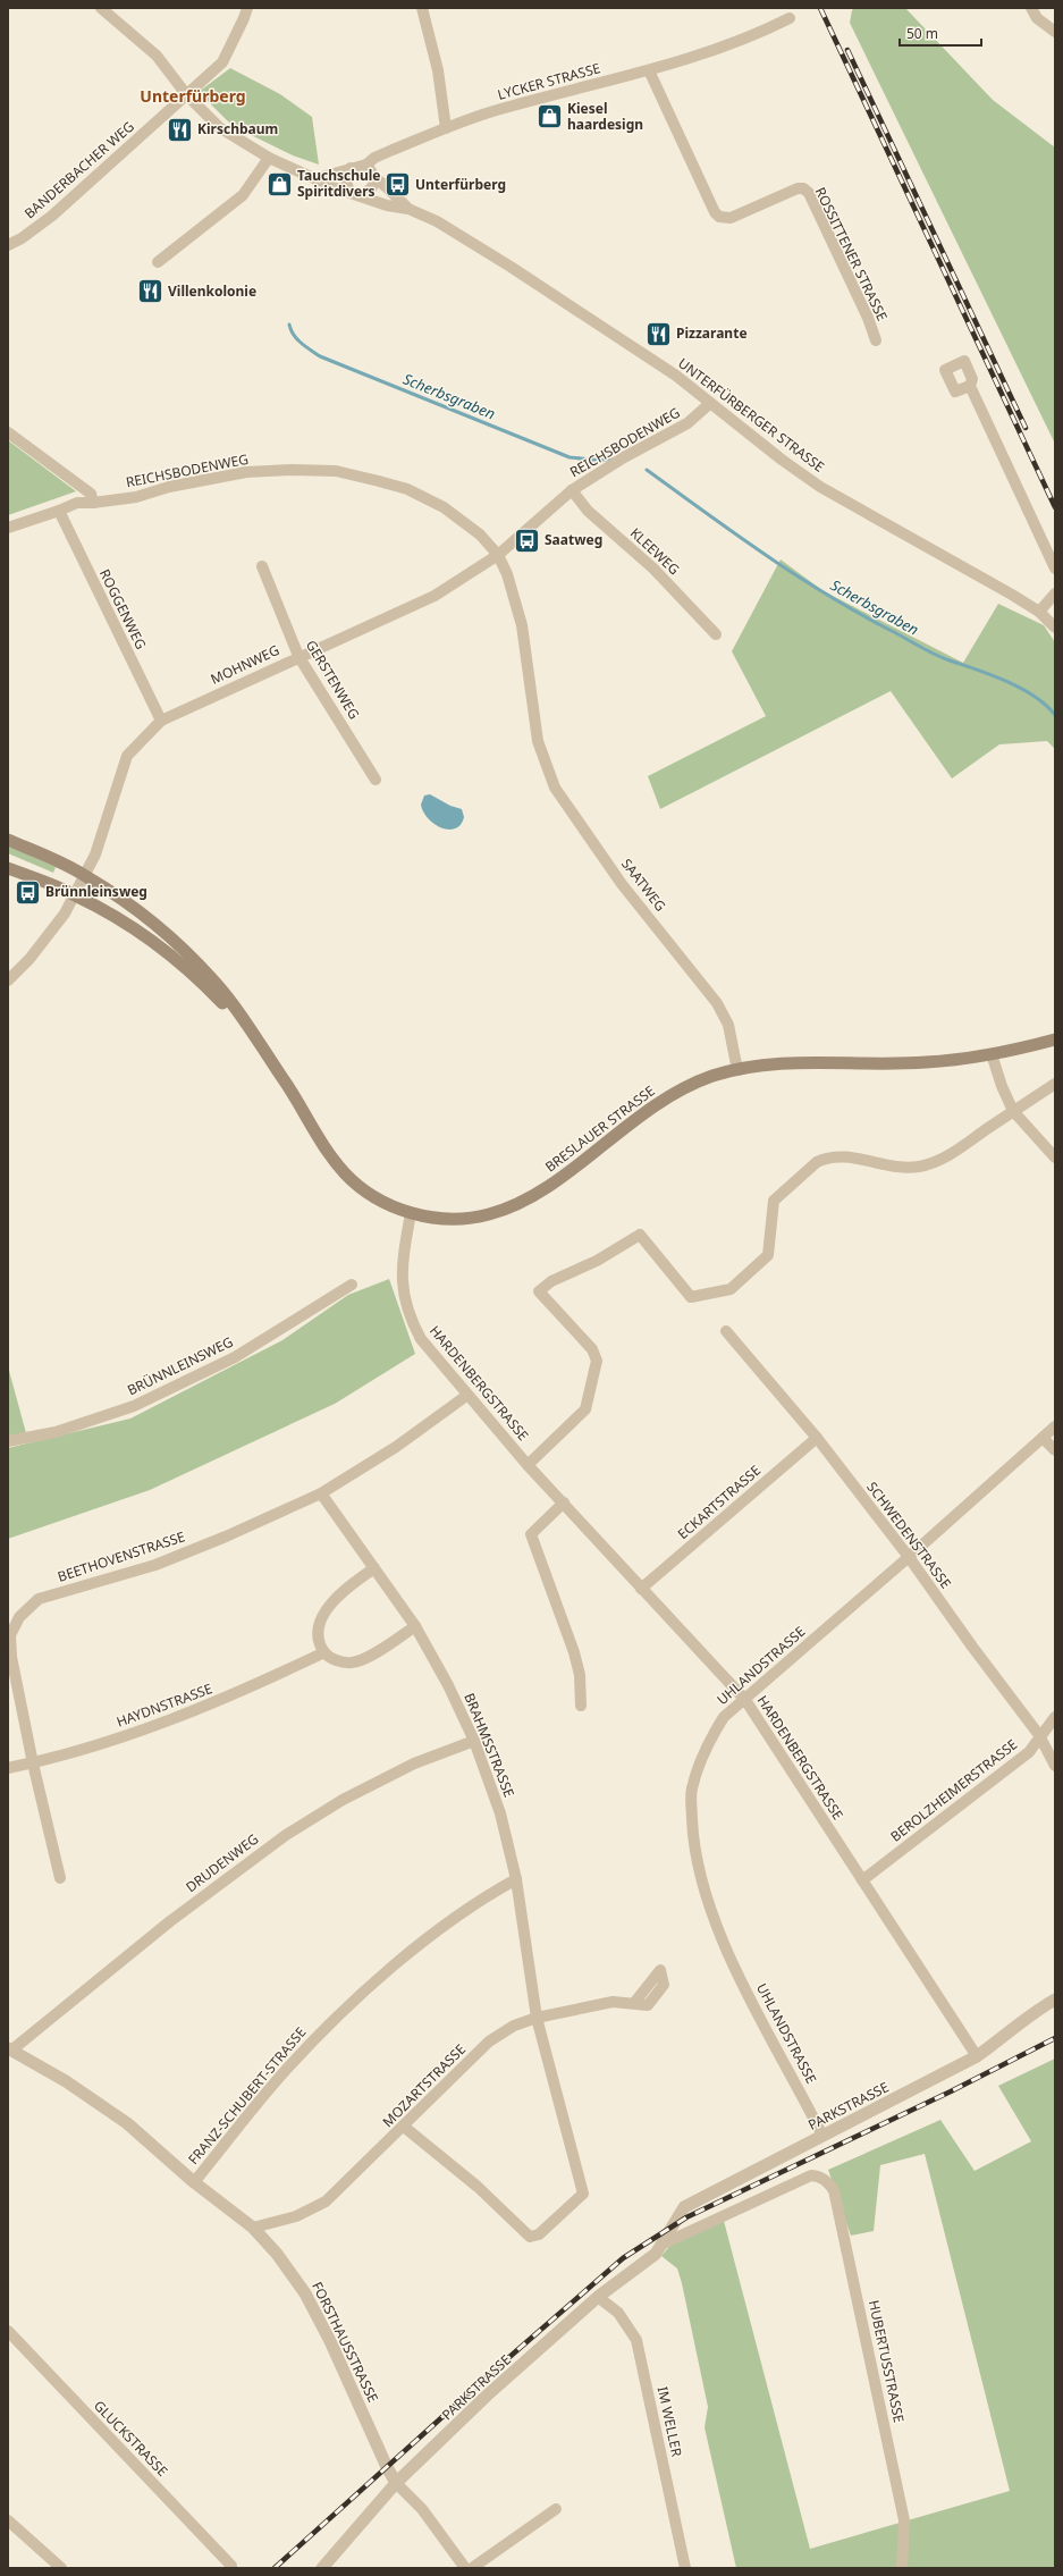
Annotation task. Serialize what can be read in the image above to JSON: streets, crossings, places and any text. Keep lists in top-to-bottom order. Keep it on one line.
{"streets":{"main road":["BRESLAUER STRASSE"],"street":["LYCKER STRASSE","BANDERBACHER WEG","ROSSITTENER STRASSE","UNTERFÜRBERGER STRASSE","REICHSBODENWEG","KLEEWEG","ROGGENWEG","MOHNWEG","GERSTENWEG","SAATWEG","BRÜNNLEINSWEG","HARDENBERGSTRASSE","ECKARTSTRASSE","SCHWEDENSTRASSE","BEETHOVENSTRASSE","UHLANDSTRASSE","HAYDNSTRASSE","BRAHMSSTRASSE","BEROLZHEIMERSTRASSE","DRUDENWEG","MOZARTSTRASSE","FRANZ-SCHUBERT-STRASSE","PARKSTRASSE","FORSTHAUSSTRASSE","HUBERTUSSTRASSE","IM WELLER","GLUCKSTRASSE"]},"crossings":[["LYCKER STRASSE","ROSSITTENER STRASSE"],["LYCKER STRASSE","UNTERFÜRBERGER STRASSE"],["BANDERBACHER WEG","UNTERFÜRBERGER STRASSE"],["UNTERFÜRBERGER STRASSE","REICHSBODENWEG"],["REICHSBODENWEG","KLEEWEG"],["REICHSBODENWEG","ROGGENWEG"],["REICHSBODENWEG","MOHNWEG"],["REICHSBODENWEG","SAATWEG"],["ROGGENWEG","MOHNWEG"],["MOHNWEG","GERSTENWEG"],["MOHNWEG","SAATWEG"],["MOHNWEG","BRESLAUER STRASSE"],["SAATWEG","BRESLAUER STRASSE"],["BRESLAUER STRASSE","HARDENBERGSTRASSE"],["HARDENBERGSTRASSE","ECKARTSTRASSE"],["HARDENBERGSTRASSE","BEETHOVENSTRASSE"],["HARDENBERGSTRASSE","UHLANDSTRASSE"],["HARDENBERGSTRASSE","BEROLZHEIMERSTRASSE"],["HARDENBERGSTRASSE","PARKSTRASSE"],["ECKARTSTRASSE","SCHWEDENSTRASSE"],["SCHWEDENSTRASSE","UHLANDSTRASSE"],["SCHWEDENSTRASSE","BEROLZHEIMERSTRASSE"],["BEETHOVENSTRASSE","HAYDNSTRASSE"],["BEETHOVENSTRASSE","BRAHMSSTRASSE"],["UHLANDSTRASSE","PARKSTRASSE"],["BRAHMSSTRASSE","DRUDENWEG"],["BRAHMSSTRASSE","MOZARTSTRASSE"],["BRAHMSSTRASSE","FRANZ-SCHUBERT-STRASSE"],["DRUDENWEG","FORSTHAUSSTRASSE"],["MOZARTSTRASSE","FORSTHAUSSTRASSE"],["FRANZ-SCHUBERT-STRASSE","FORSTHAUSSTRASSE"],["PARKSTRASSE","FORSTHAUSSTRASSE"],["PARKSTRASSE","HUBERTUSSTRASSE"],["PARKSTRASSE","IM WELLER"]],"districts":["Unterfürberg"],"water":["Scherbsgraben"],"places":{"shop":["Kiesel haardesign","Tauchschule Spiritdivers"],"restaurant":["Kirschbaum","Villenkolonie","Pizzarante"],"bus stop":["Unterfürberg","Saatweg","Brünnleinsweg"]},"scale_bar":"50 m"}
